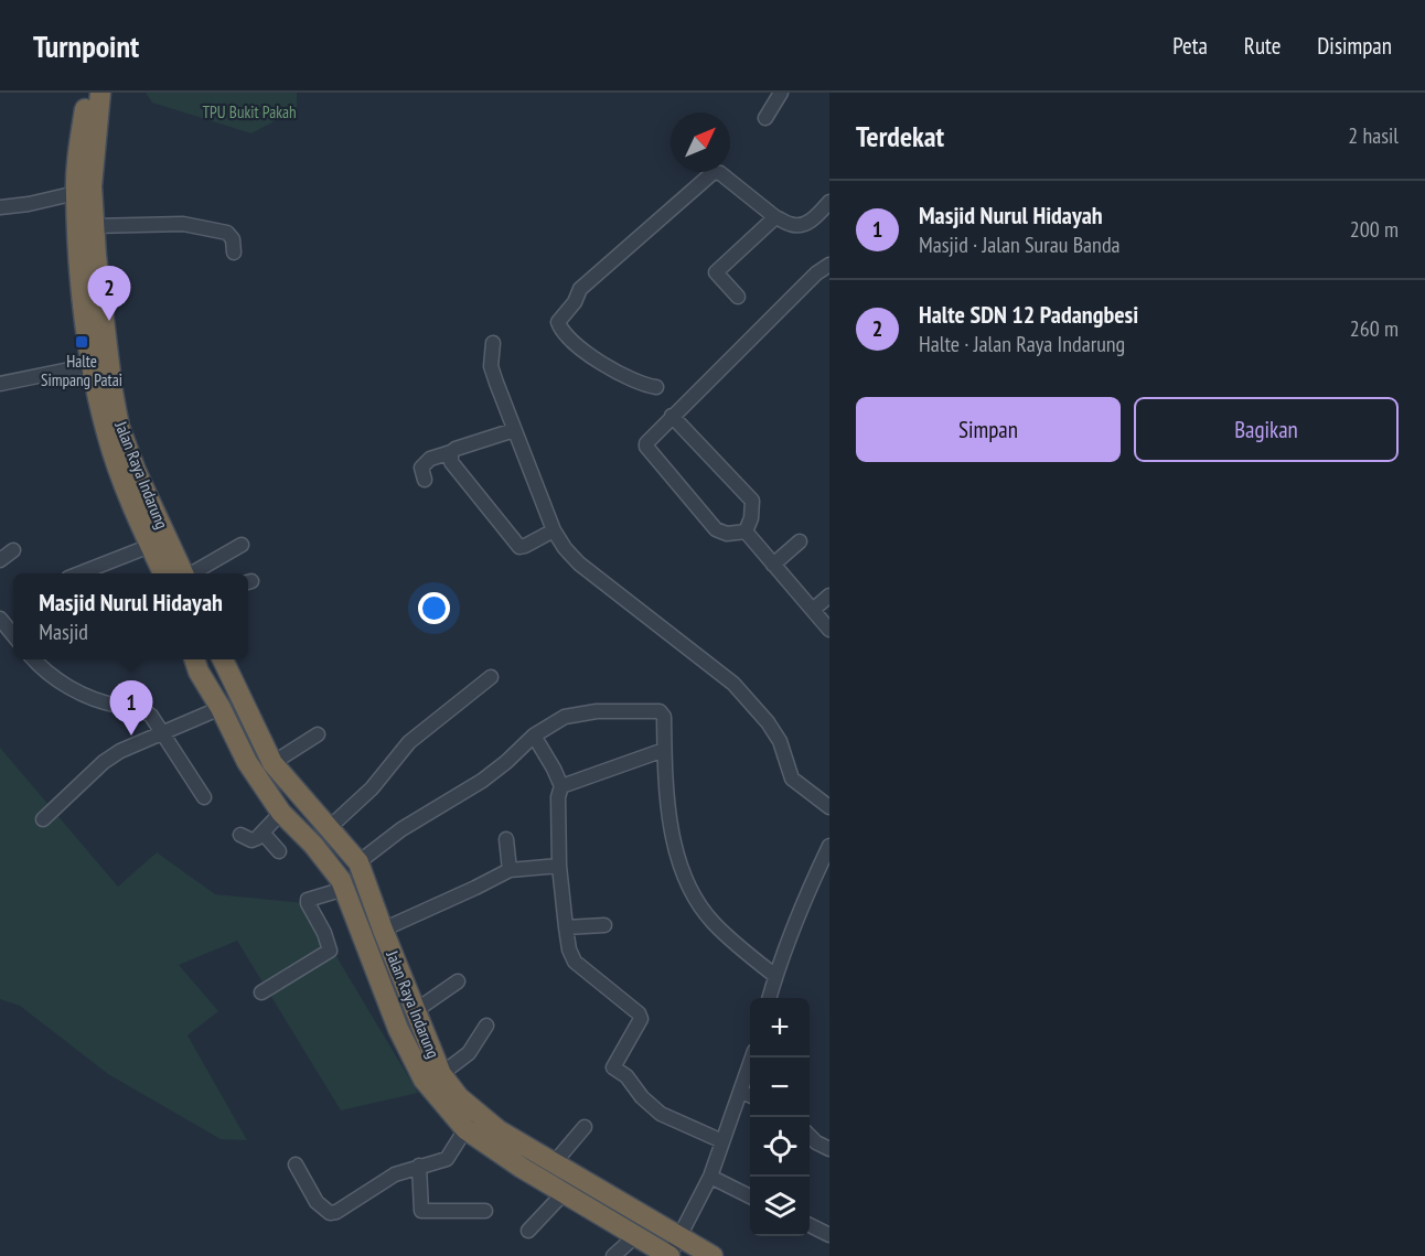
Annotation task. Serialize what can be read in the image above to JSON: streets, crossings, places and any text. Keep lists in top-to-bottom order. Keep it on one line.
{"streets":{"highway":["Jalan Raya Indarung"]},"parks":["TPU Bukit Pakah"],"places":{"transit":["Halte Simpang Patai"]},"north":"top right","page":{"header":"Turnpoint","nav":["Peta","Rute","Disimpan"],"heading":["Terdekat","2 hasil"],"list":[{"mark":"1","name":"Masjid Nurul Hidayah","note":"Masjid · Jalan Surau Banda","value":"200 m"},{"mark":"2","name":"Halte SDN 12 Padangbesi","note":"Halte · Jalan Raya Indarung","value":"260 m"}],"pins":["2","1"],"buttons":["Simpan","Bagikan"],"popup":["Masjid Nurul Hidayah","Masjid"],"map_buttons":["+","−"]}}
